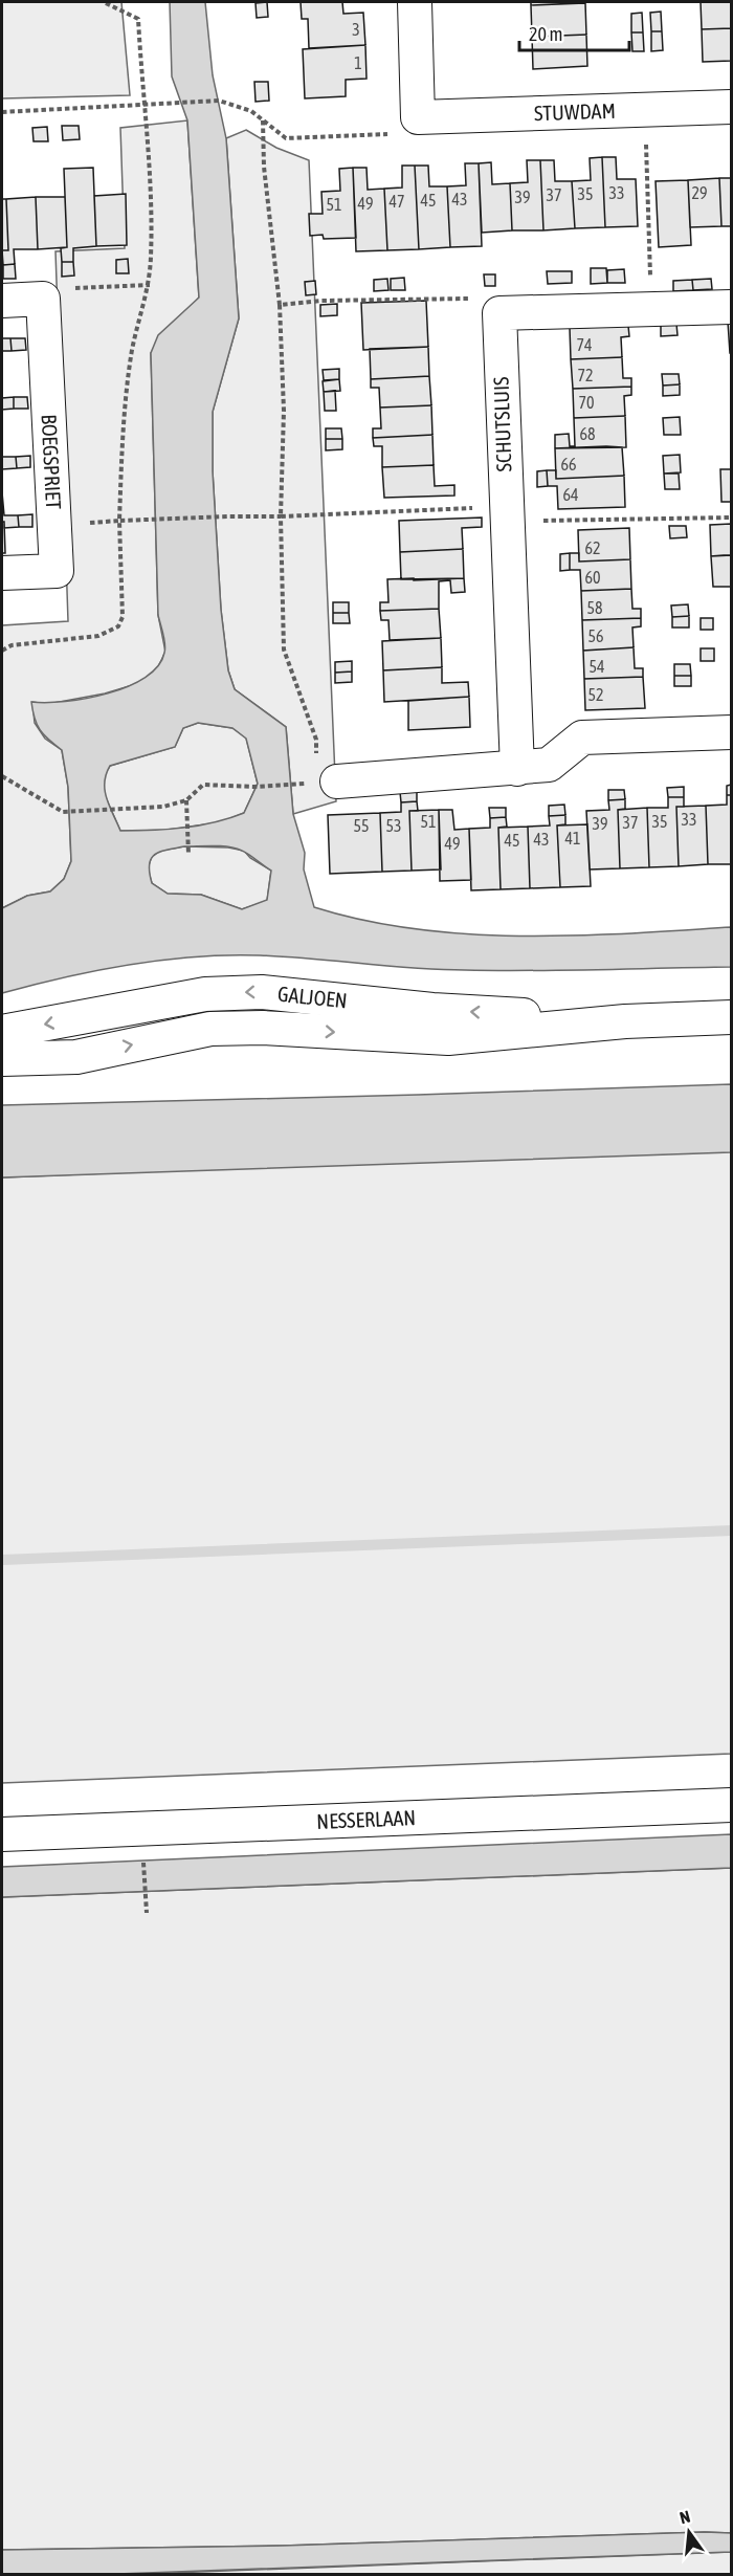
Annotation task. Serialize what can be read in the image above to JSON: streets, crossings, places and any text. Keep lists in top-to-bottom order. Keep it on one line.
{"streets":{"street":["STUWDAM","SCHUTSLUIS","BOEGSPRIET","GALJOEN","NESSERLAAN"]},"house_numbers":["3","1","33","29","35","37","39","43","45","47","49","51","74","72","70","68","66","64","62","60","58","56","54","52","33","51","35","37","39","55","53","41","43","45","49"],"scale_bar":"20 m","north":"top"}
